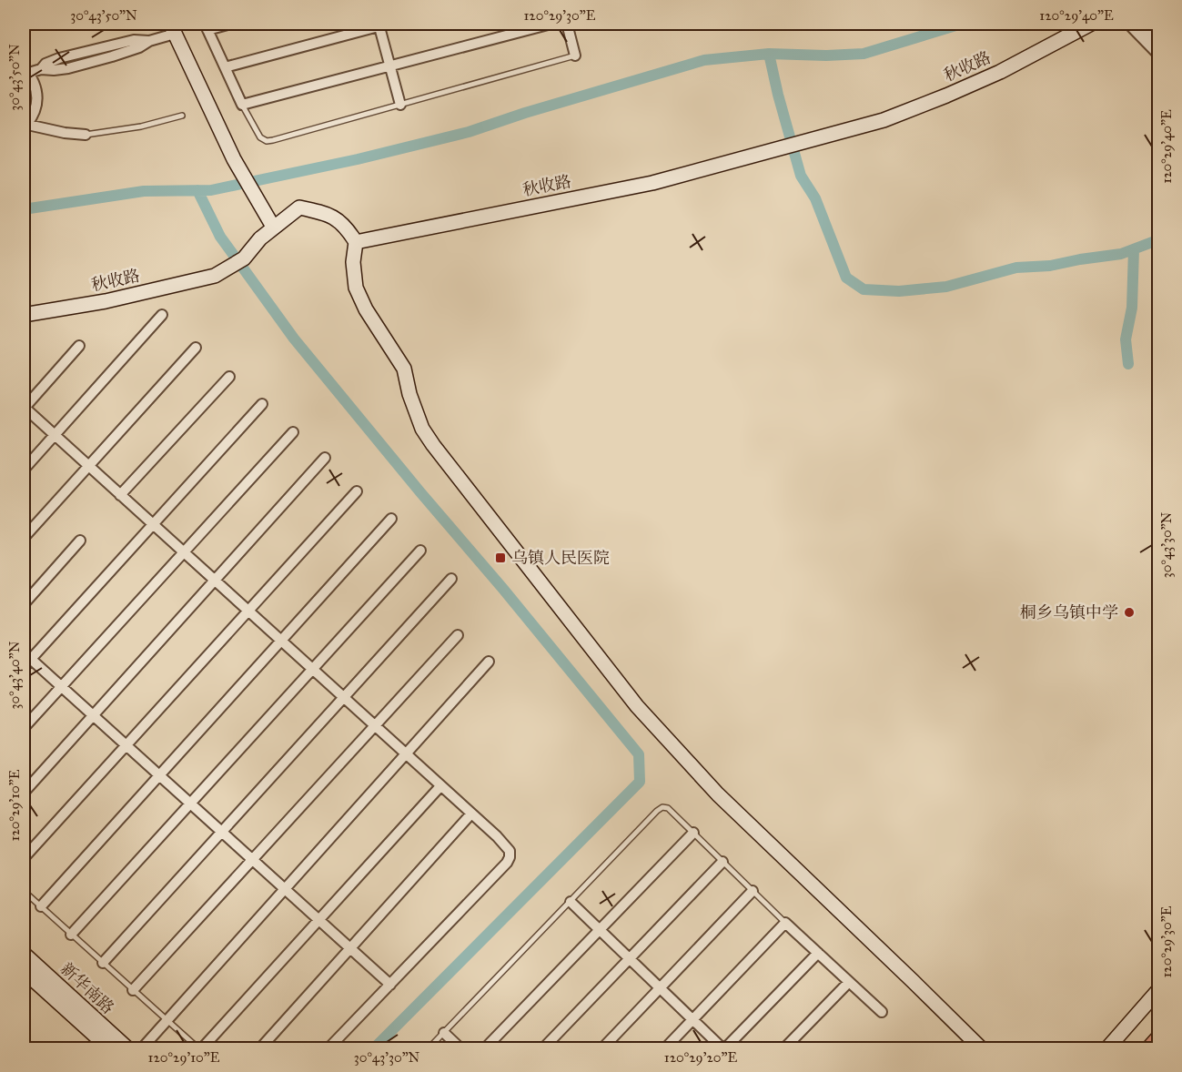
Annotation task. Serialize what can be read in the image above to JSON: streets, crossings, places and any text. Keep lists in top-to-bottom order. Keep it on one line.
{"streets":{"street":["秋收路","新华南路"]},"places":{"transit":["乌镇人民医院"],"other":["桐乡乌镇中学"]},"coordinates":["30°43'50\"N","120°29'30\"E","120°29'40\"E","30°43'30\"N","30°43'40\"N","120°29'10\"E","120°29'20\"E"]}
